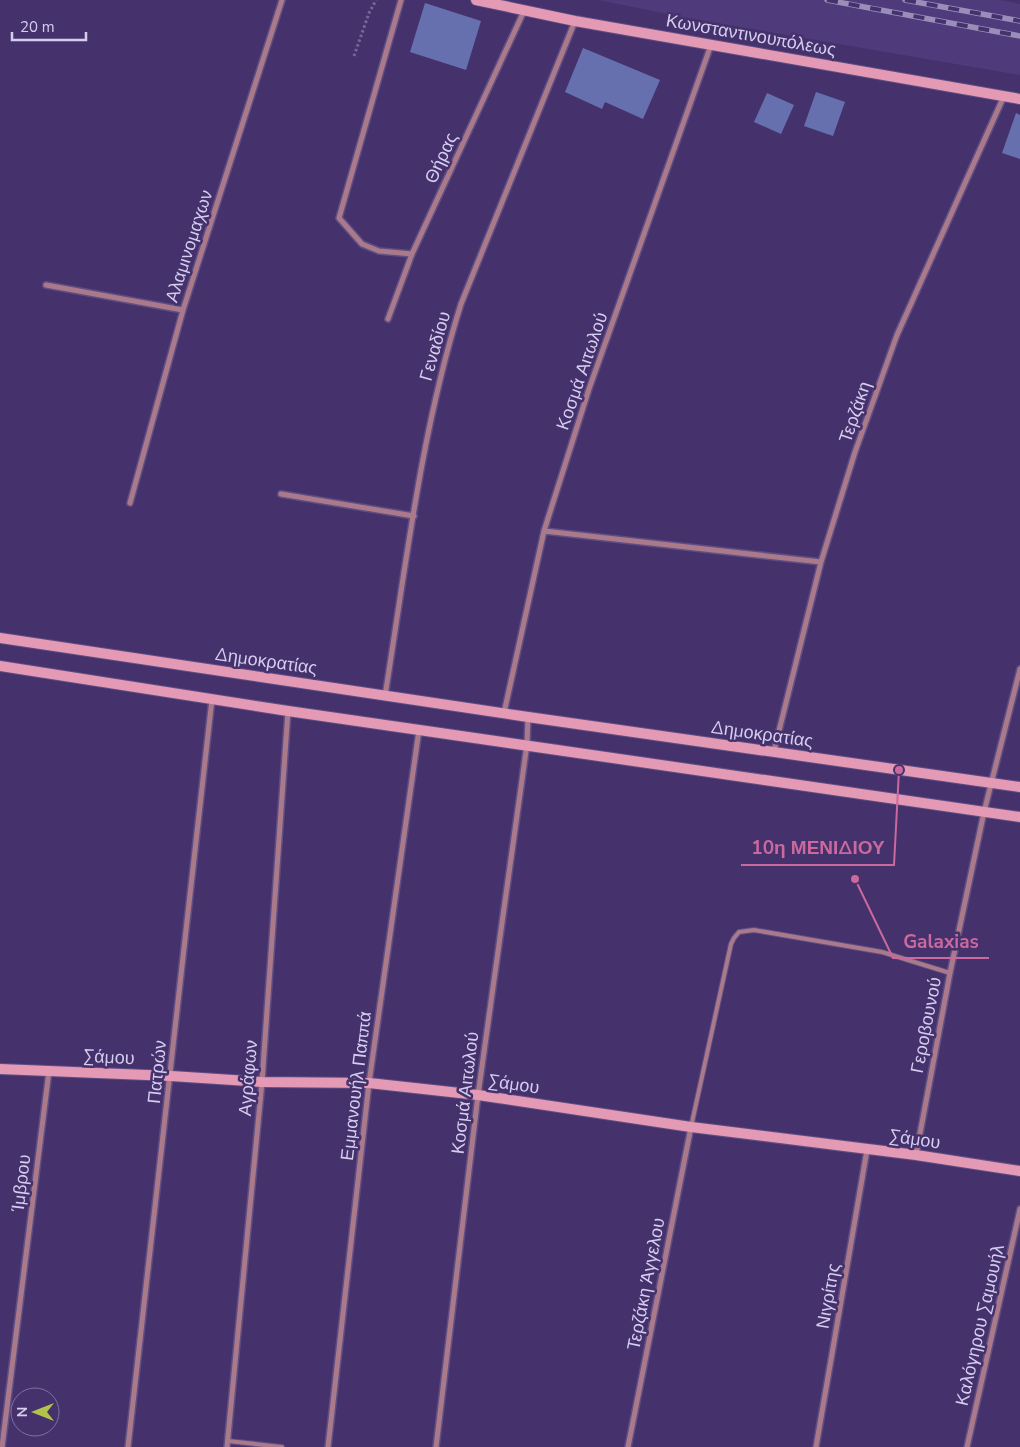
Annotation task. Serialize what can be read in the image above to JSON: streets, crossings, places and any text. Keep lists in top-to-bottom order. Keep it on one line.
{"streets":{"main road":["Κωνσταντινουπόλεως","Δημοκρατίας","Σάμου"],"street":["Θήρας","Αλαμινομαχων","Γεναδίου","Κοσμά Αιτωλού","Τερζάκη","Γεροβουνού","Πατρών","Αγράφων","Εμμανουήλ Παππά","Ίμβρου","Τερζάκη Άγγελου","Νιγρίτης","Καλόγηρου Σαμουήλ"]},"crossings":[["Κωνσταντινουπόλεως","Θήρας"],["Κωνσταντινουπόλεως","Γεναδίου"],["Κωνσταντινουπόλεως","Κοσμά Αιτωλού"],["Κωνσταντινουπόλεως","Τερζάκη"],["Γεναδίου","Δημοκρατίας"],["Κοσμά Αιτωλού","Δημοκρατίας"],["Κοσμά Αιτωλού","Σάμου"],["Τερζάκη","Δημοκρατίας"],["Γεροβουνού","Σάμου"],["Σάμου","Πατρών"],["Σάμου","Αγράφων"],["Σάμου","Εμμανουήλ Παππά"],["Σάμου","Ίμβρου"],["Σάμου","Τερζάκη Άγγελου"],["Σάμου","Νιγρίτης"]],"places":["10η ΜΕΝΙΔΙΟΥ","Galaxias"],"scale_bar":"20 m","north":"left"}
